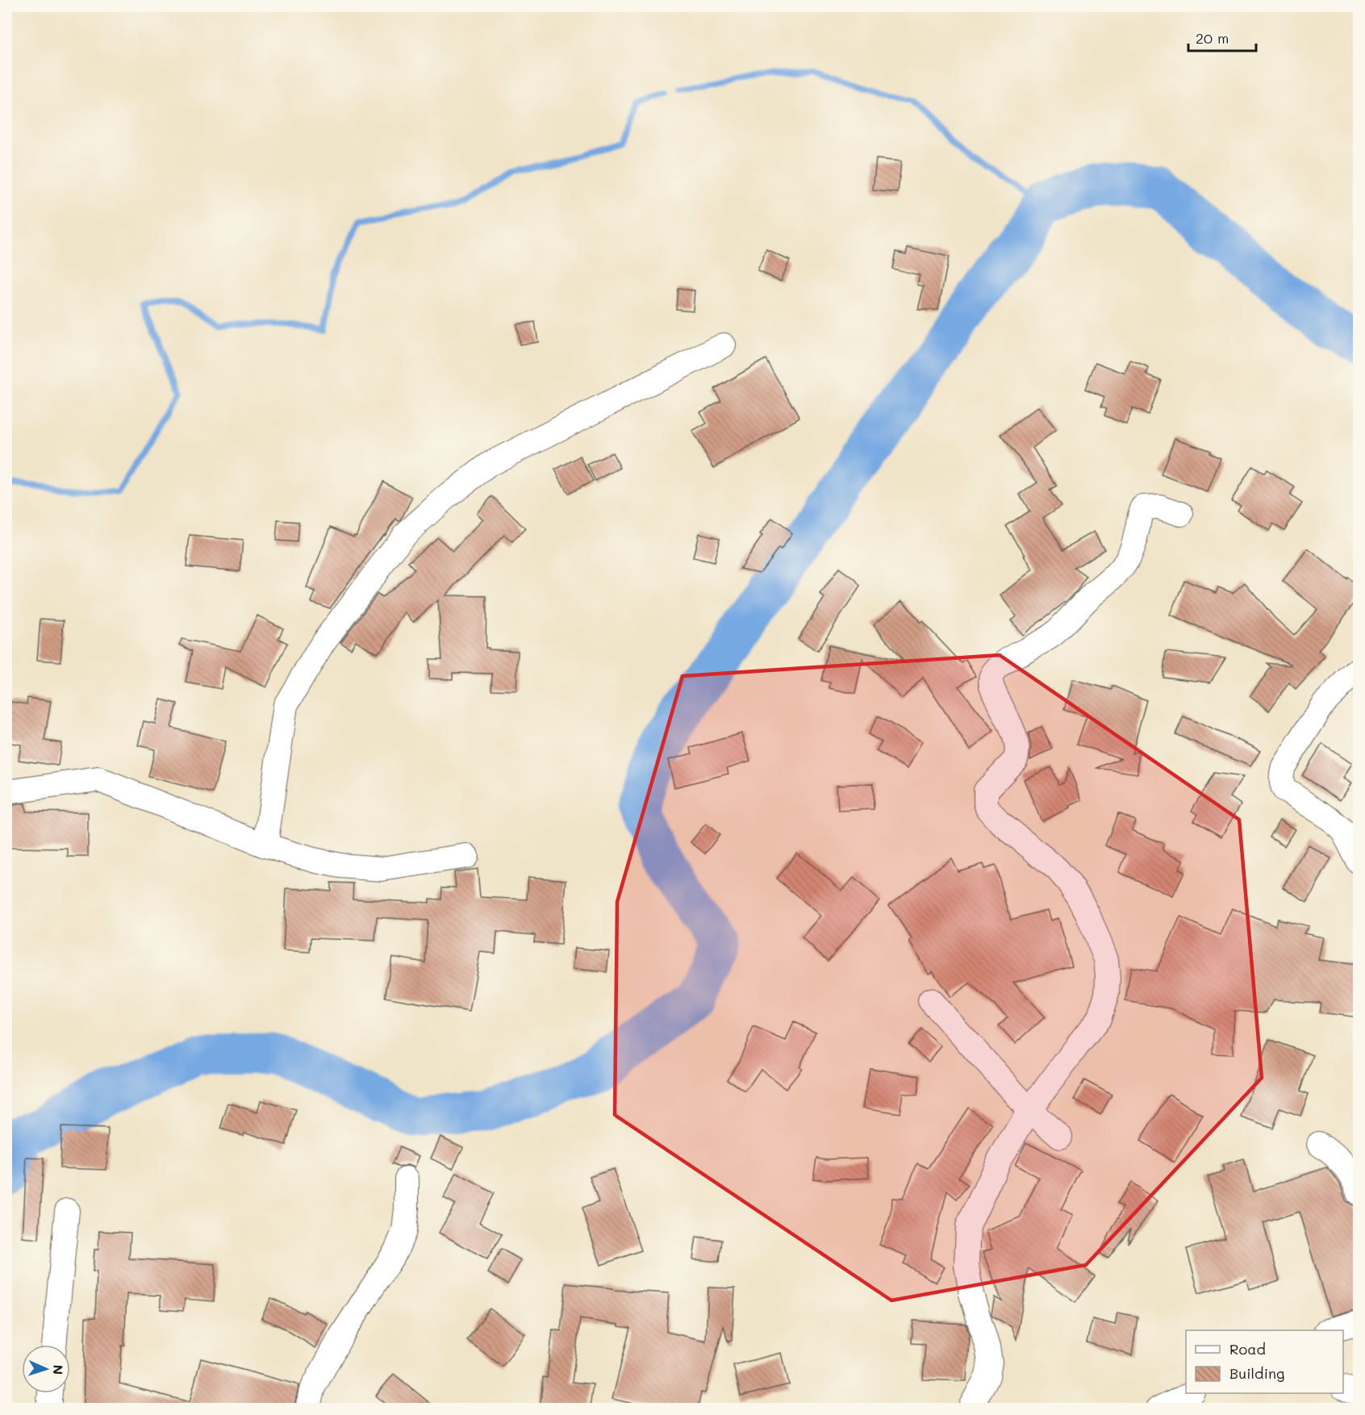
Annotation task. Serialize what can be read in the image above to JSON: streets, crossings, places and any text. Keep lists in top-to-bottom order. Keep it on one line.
{"legend":["Road","Building"],"scale_bar":"20 m","north":"right"}
